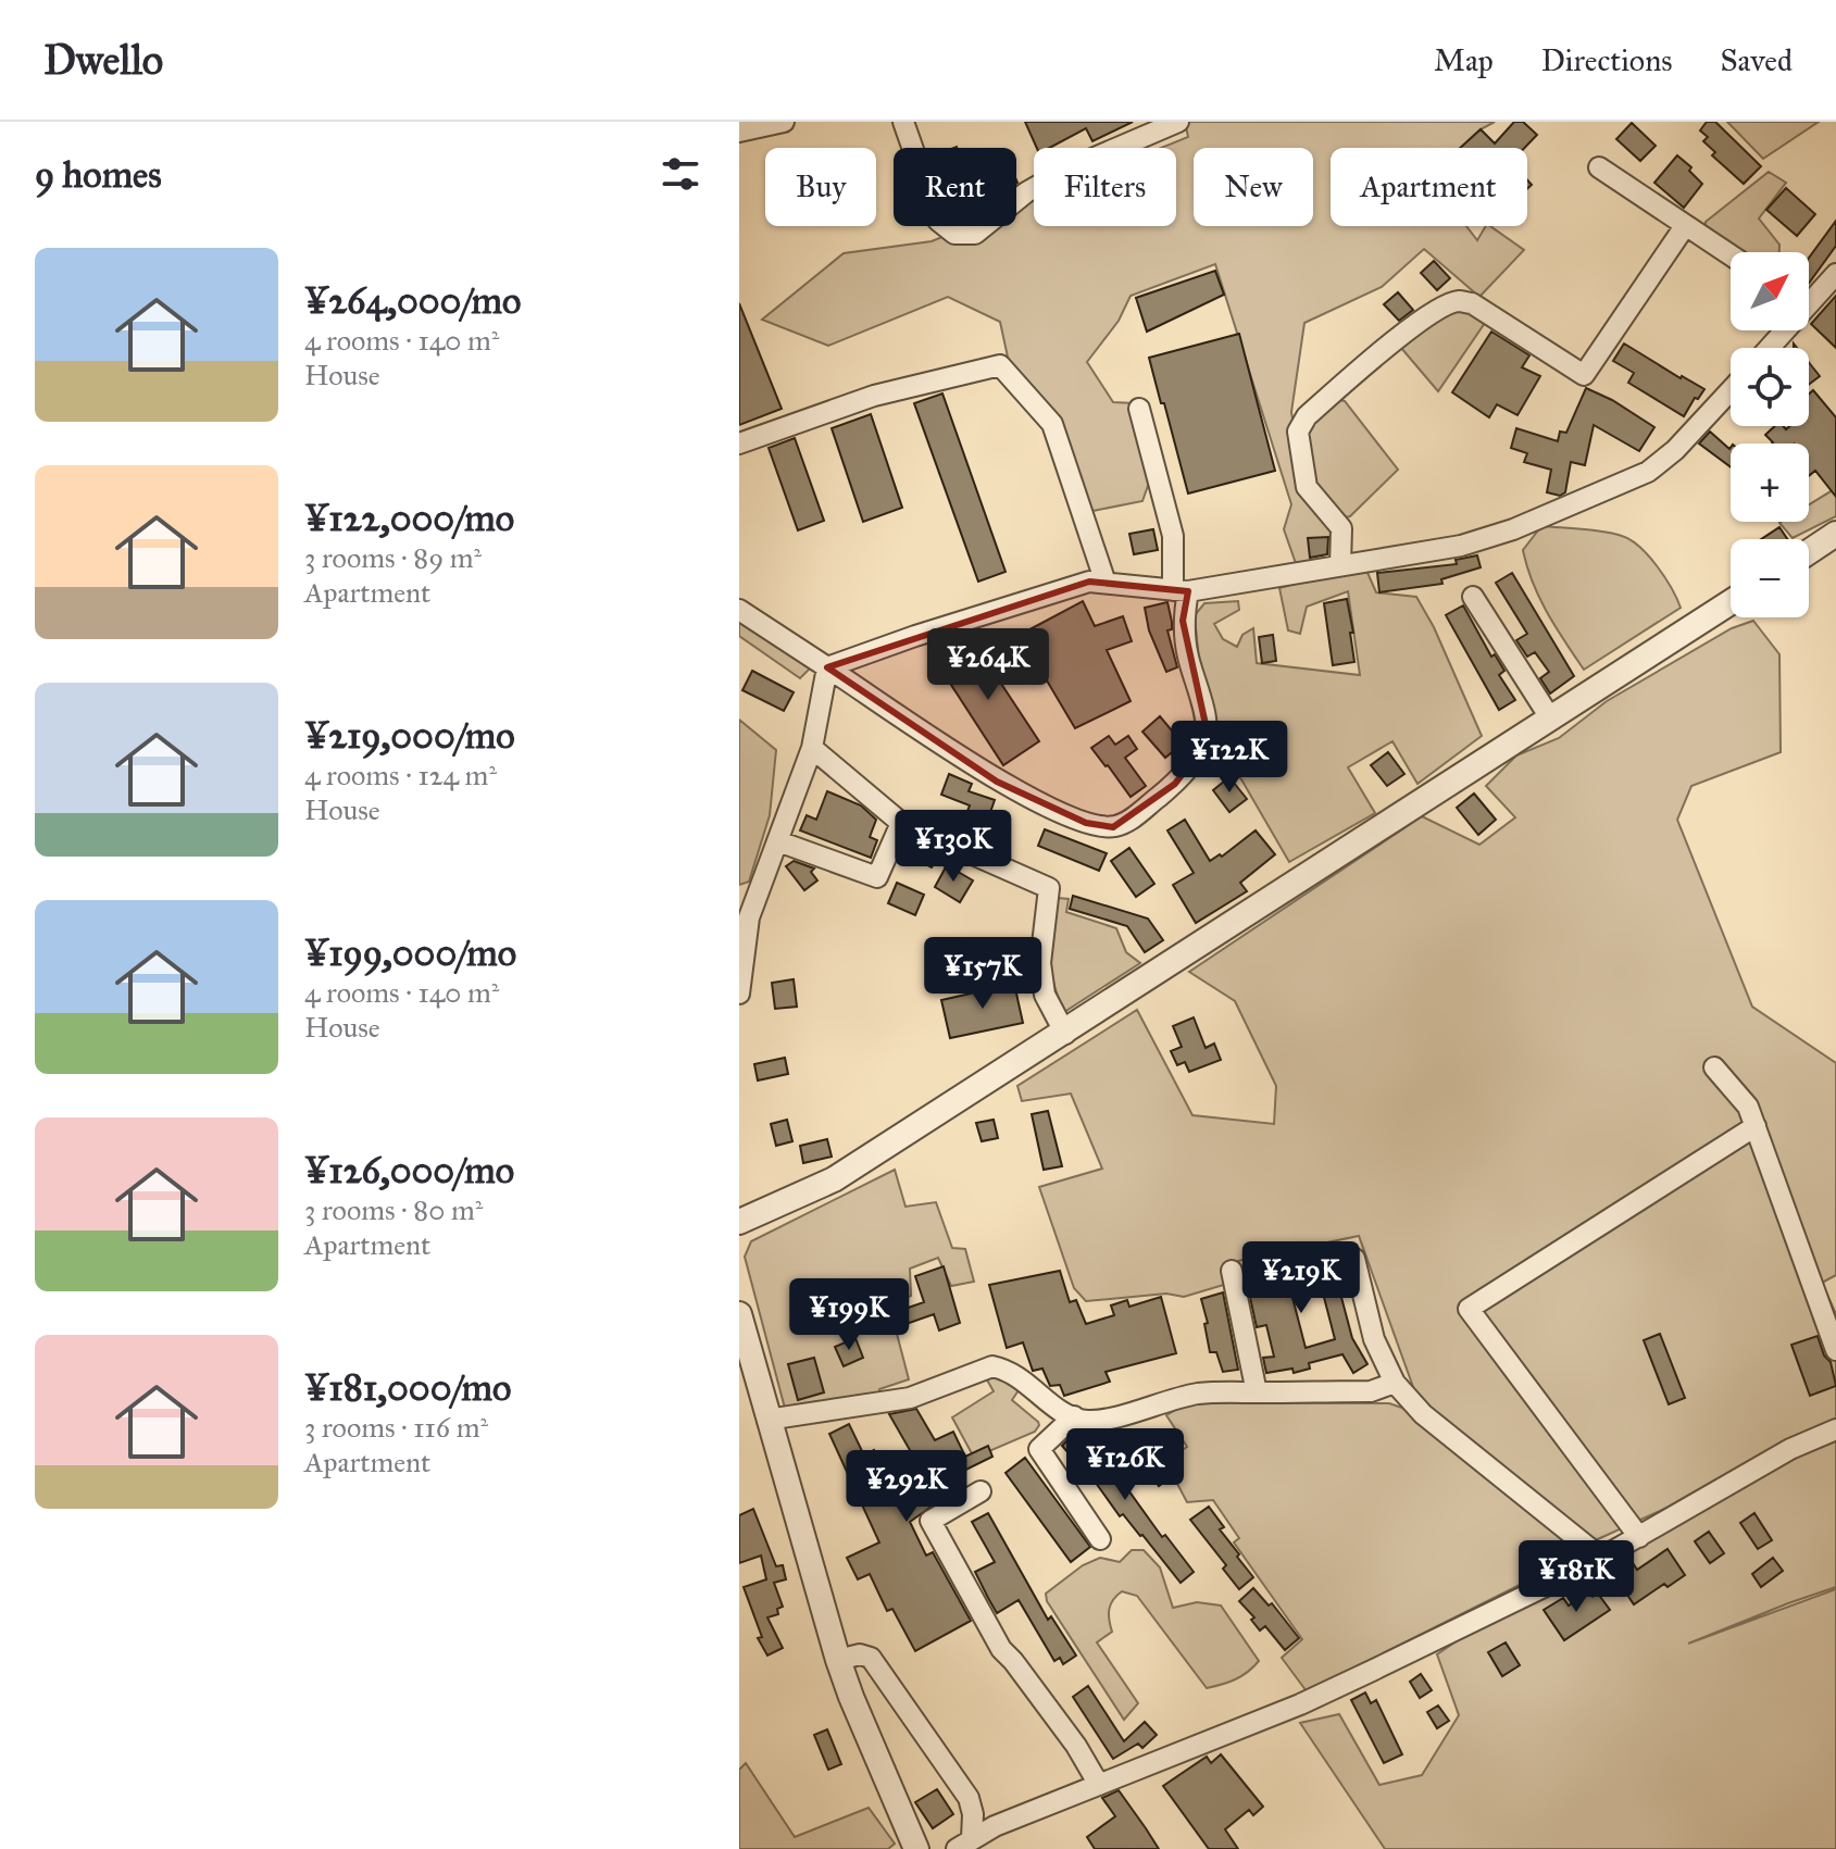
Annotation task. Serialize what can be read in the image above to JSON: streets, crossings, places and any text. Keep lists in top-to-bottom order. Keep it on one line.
{"north":"top right","page":{"header":"Dwello","nav":["Map","Directions","Saved"],"heading":"9 homes","chip":["Buy","Rent","Filters","New","Apartment"],"list":[{"name":"¥264,000/mo","note":"4 rooms · 140 m² · House"},{"name":"¥122,000/mo","note":"3 rooms · 89 m² · Apartment"},{"name":"¥219,000/mo","note":"4 rooms · 124 m² · House"},{"name":"¥199,000/mo","note":"4 rooms · 140 m² · House"},{"name":"¥126,000/mo","note":"3 rooms · 80 m² · Apartment"},{"name":"¥181,000/mo","note":"3 rooms · 116 m² · Apartment"}],"map_buttons":["+","−"],"price":["¥264K","¥122K","¥130K","¥157K","¥219K","¥199K","¥126K","¥292K","¥181K"]}}
